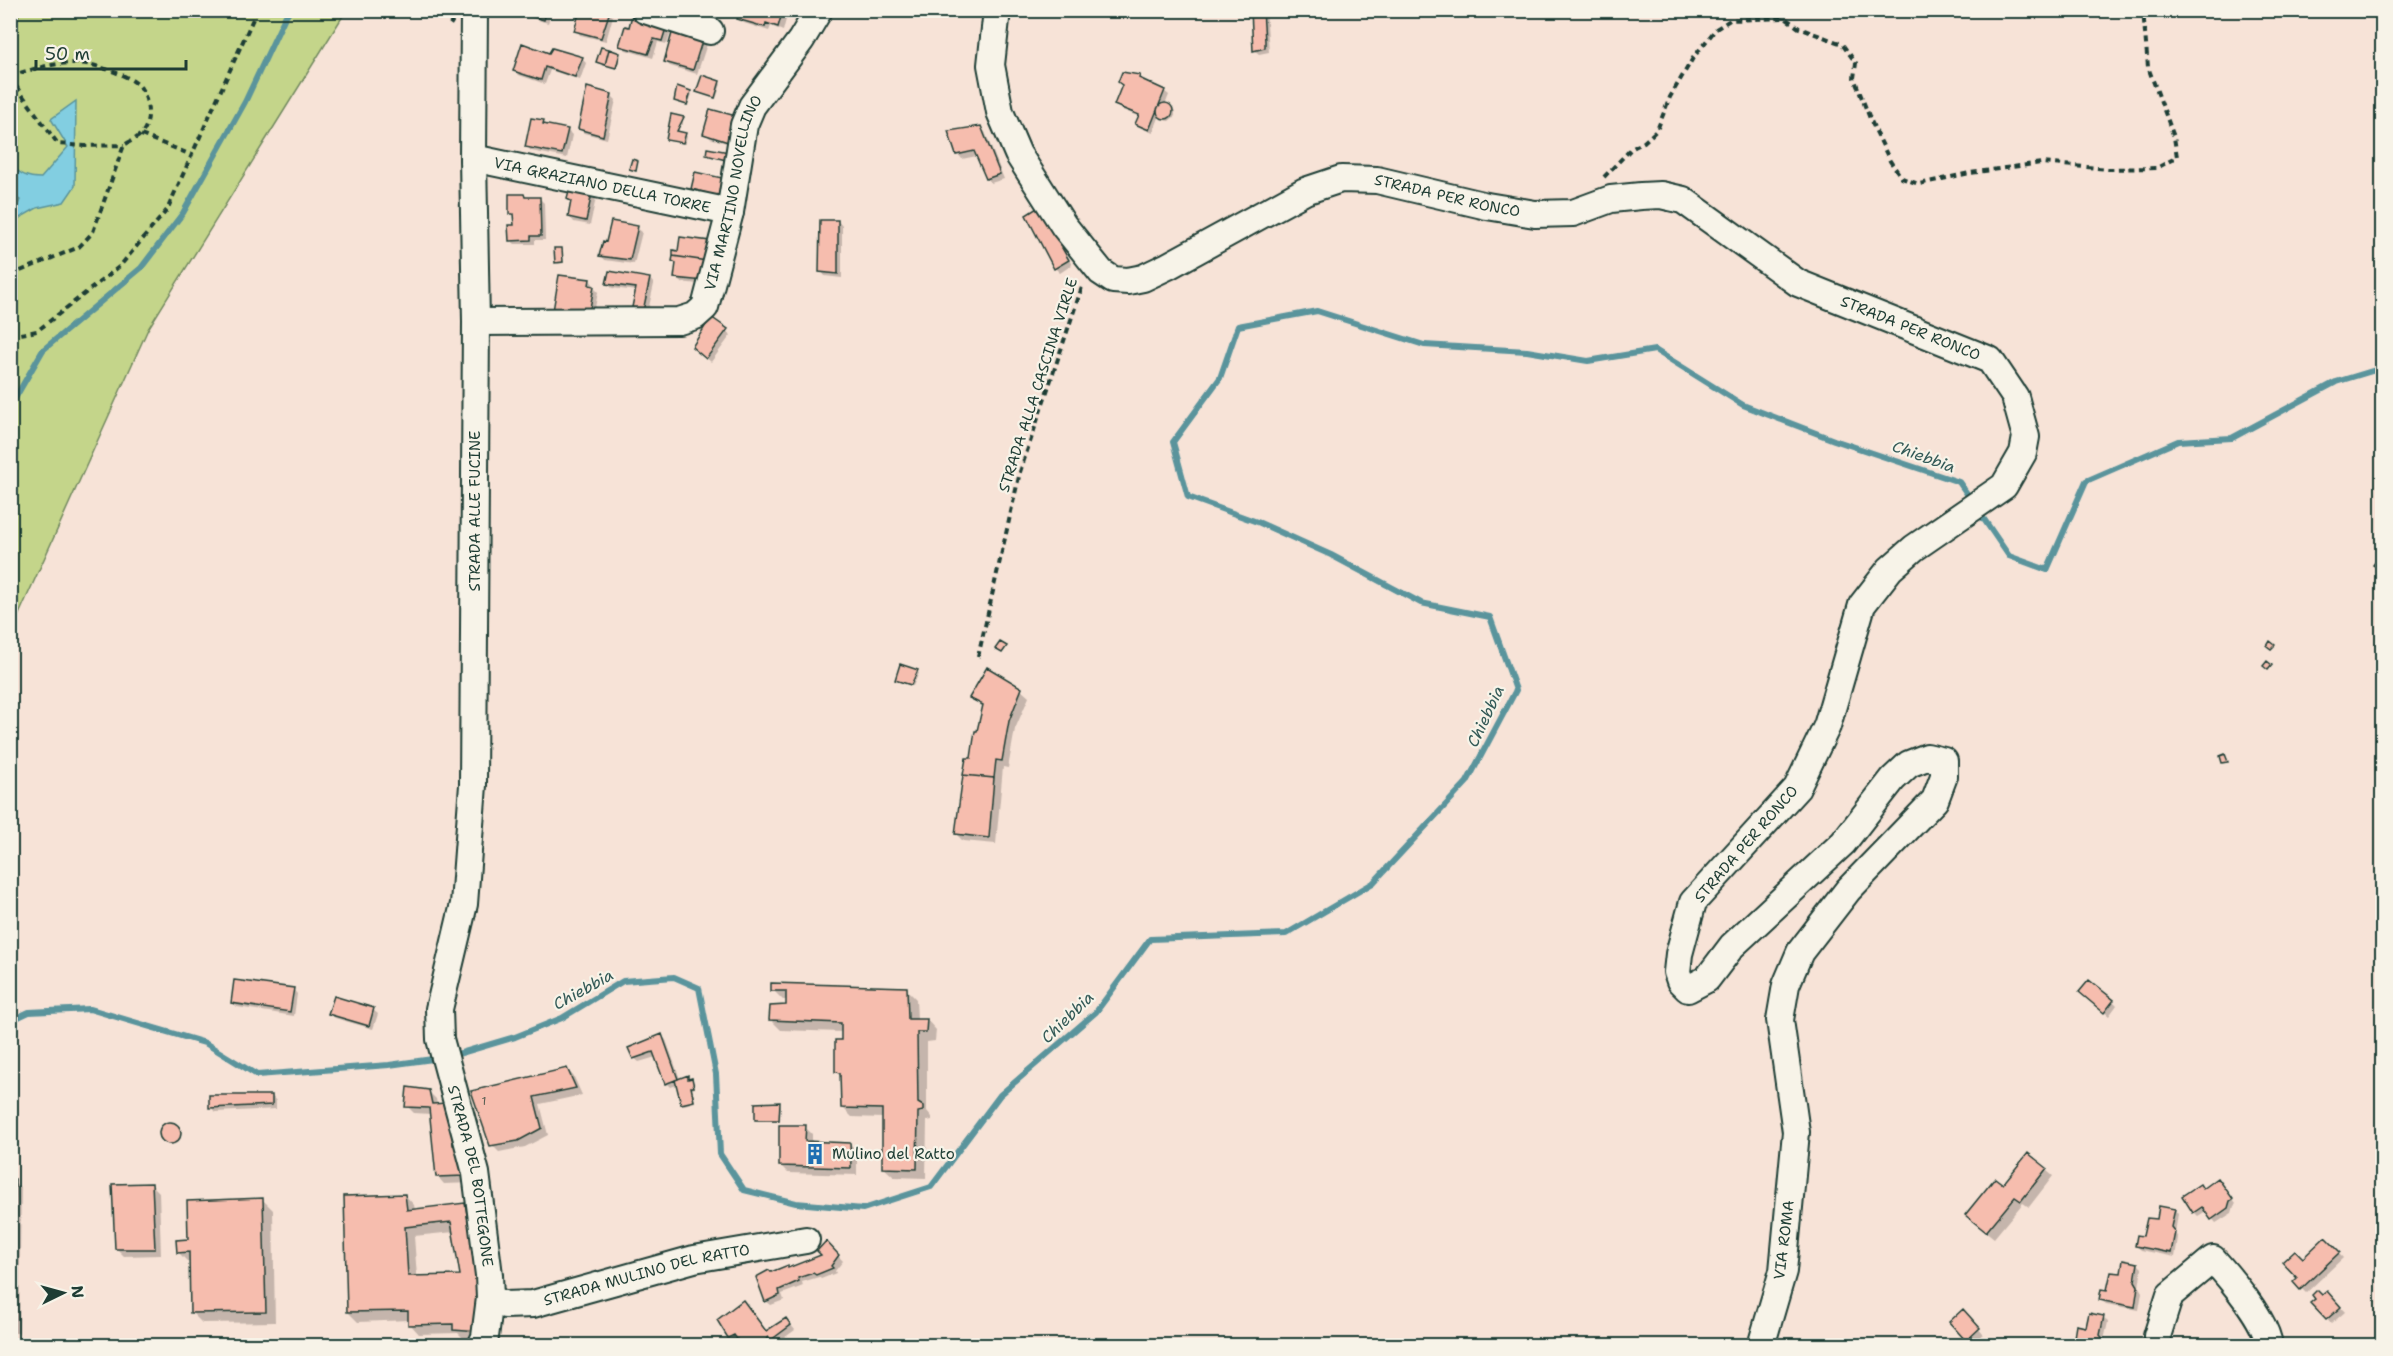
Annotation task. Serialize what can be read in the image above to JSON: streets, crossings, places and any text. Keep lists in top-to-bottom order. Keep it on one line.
{"streets":{"street":["VIA GRAZIANO DELLA TORRE","VIA MARTINO NOVELLINO","STRADA PER RONCO","STRADA ALLE FUCINE","STRADA DEL BOTTEGONE","VIA ROMA","STRADA MULINO DEL RATTO"],"path":["STRADA ALLA CASCINA VIRLE"]},"crossings":[["VIA GRAZIANO DELLA TORRE","VIA MARTINO NOVELLINO"],["VIA GRAZIANO DELLA TORRE","STRADA ALLE FUCINE"],["VIA MARTINO NOVELLINO","STRADA ALLE FUCINE"],["STRADA PER RONCO","STRADA ALLA CASCINA VIRLE"],["STRADA PER RONCO","VIA ROMA"],["STRADA ALLE FUCINE","STRADA DEL BOTTEGONE"],["STRADA DEL BOTTEGONE","STRADA MULINO DEL RATTO"]],"water":["Chiebbia"],"places":{"building":["Mulino del Ratto"]},"house_numbers":["1"],"scale_bar":"50 m","north":"right"}
